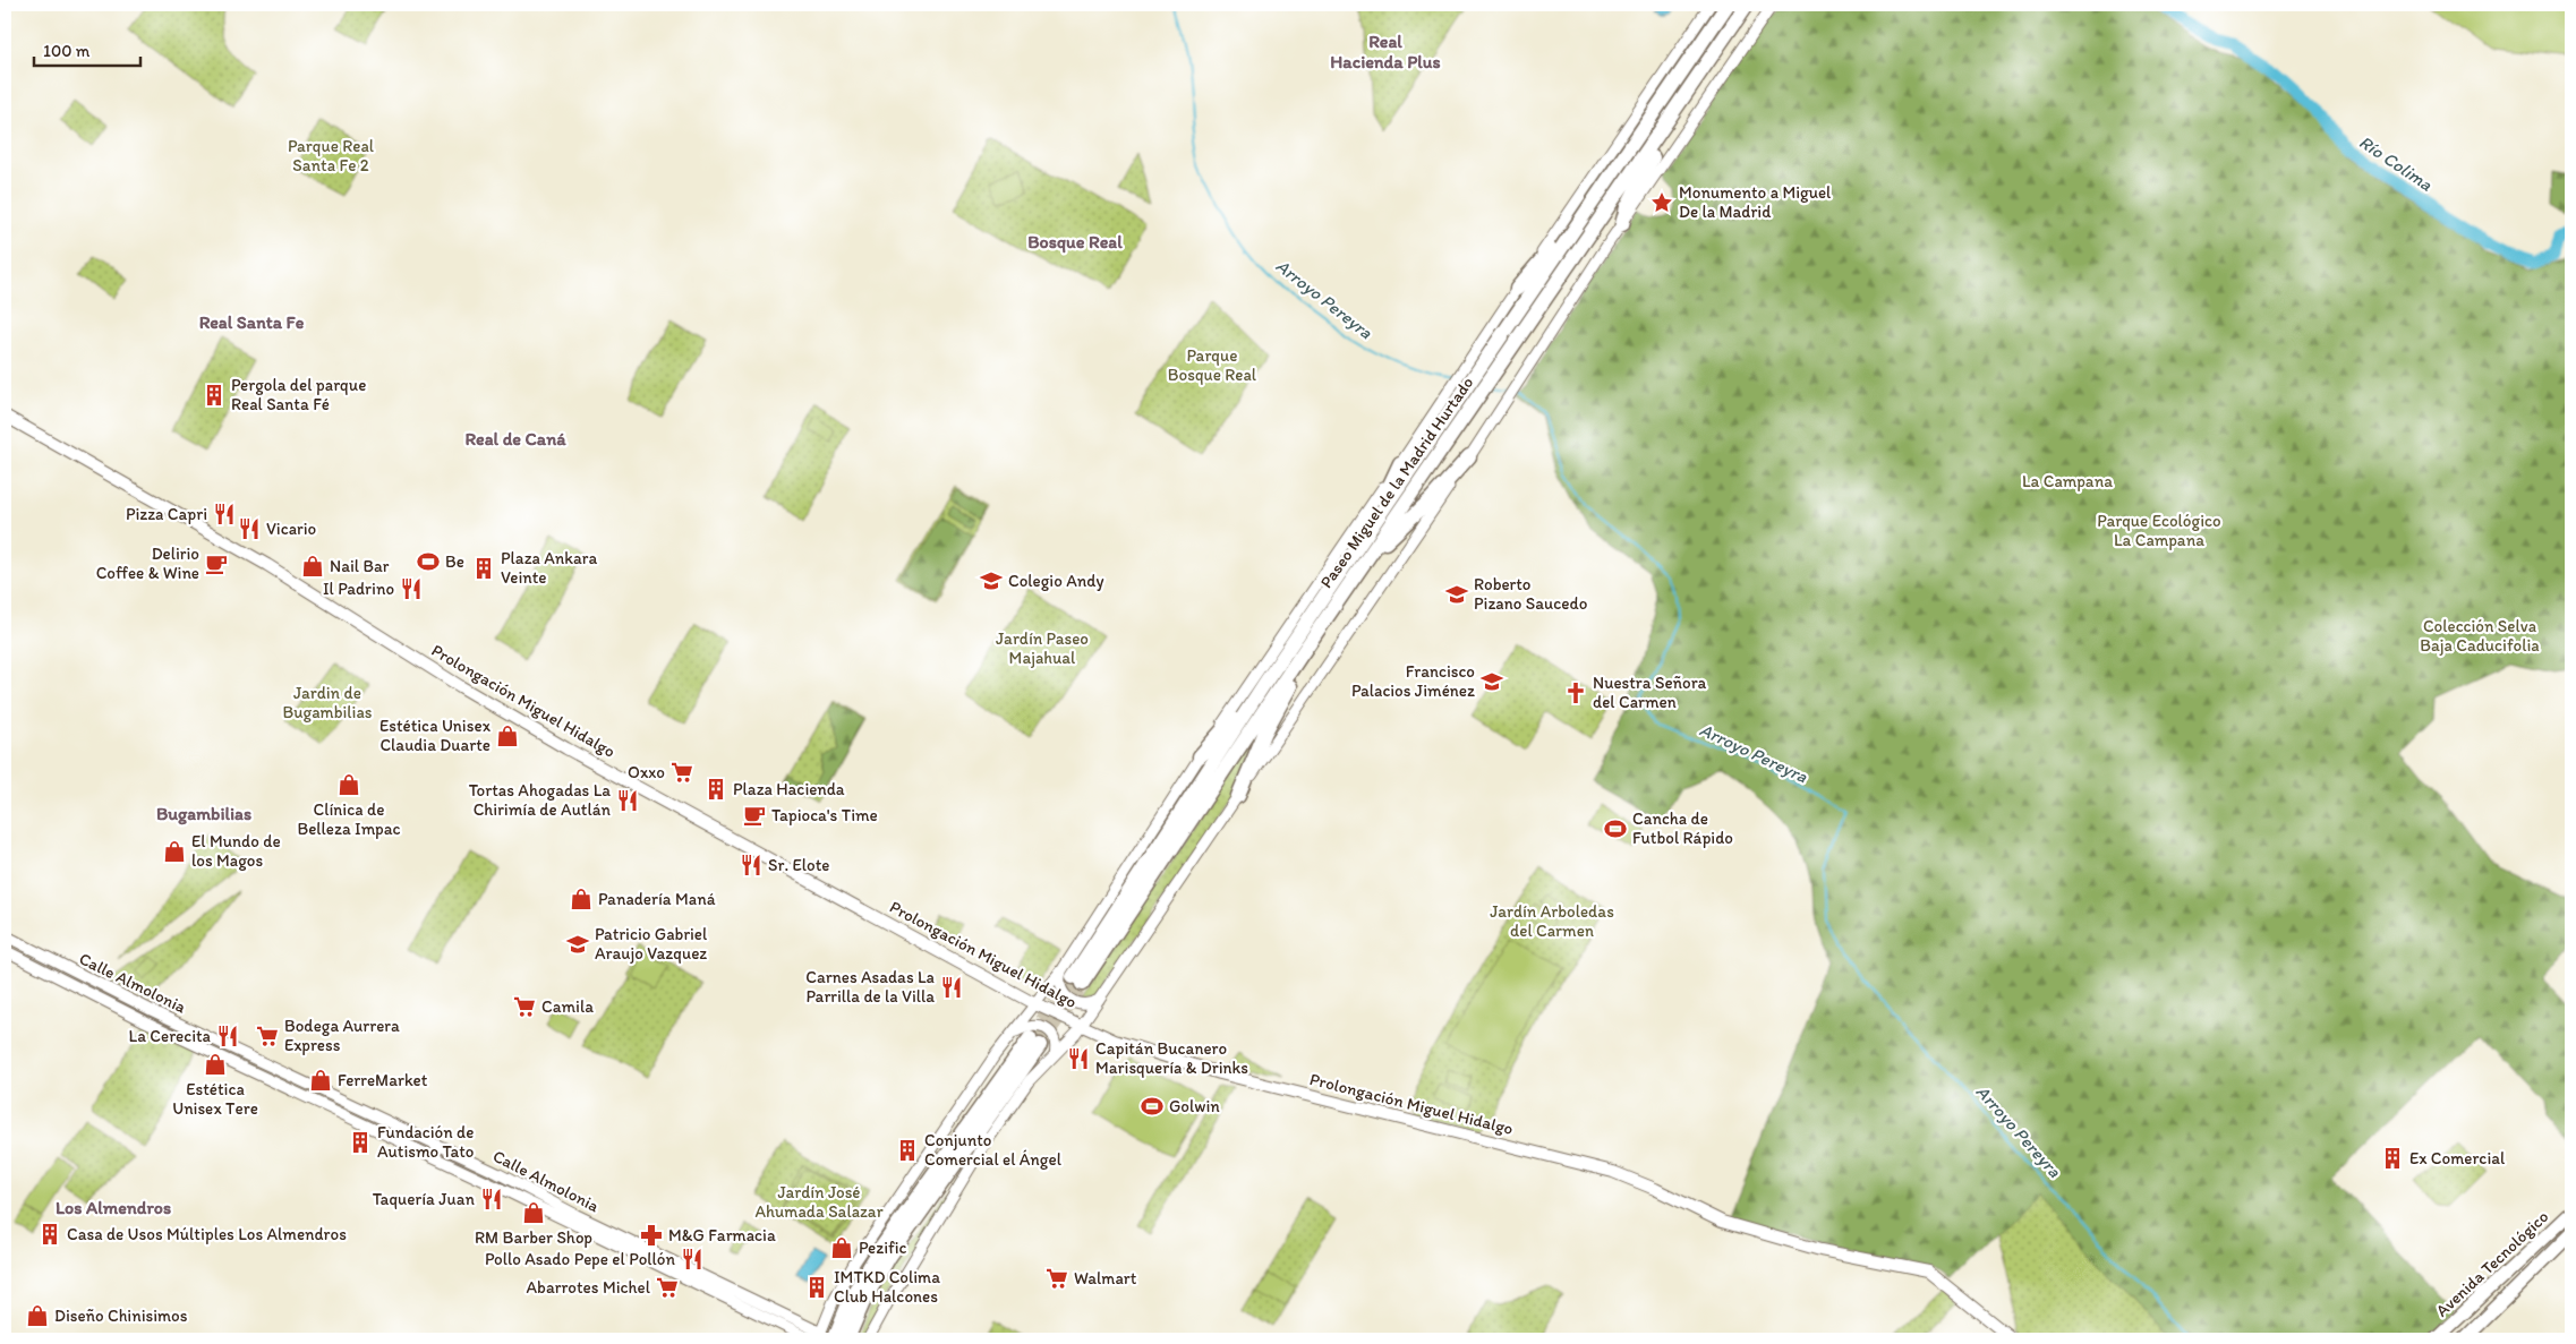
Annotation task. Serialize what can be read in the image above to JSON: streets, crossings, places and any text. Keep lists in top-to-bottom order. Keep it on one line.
{"streets":{"highway":["Paseo Miguel de la Madrid Hurtado"],"main road":["Prolongación Miguel Hidalgo","Avenida Tecnológico"],"street":["Calle Almolonia"]},"districts":["Real Hacienda Plus","Bosque Real","Real Santa Fe","Real de Caná","Bugambilias","Los Almendros"],"water":["Río Colima","Arroyo Pereyra"],"parks":["Parque Real Santa Fe 2","Parque Bosque Real","La Campana","Parque Ecológico La Campana","Colección Selva Baja Caducifolia","Jardín Paseo Majahual","Jardin de Bugambilias","Jardín Arboledas del Carmen","Jardín José Ahumada Salazar"],"places":{"place":["Monumento a Miguel De la Madrid"],"building":["Pergola del parque Real Santa Fé","Plaza Ankara Veinte","Plaza Hacienda","Fundación de Autismo Tato","Conjunto Comercial el Ángel","Ex Comercial","Casa de Usos Múltiples Los Almendros","IMTKD Colima Club Halcones"],"restaurant":["Pizza Capri","Vicario","Il Padrino","Tortas Ahogadas La Chirimía de Autlán","Sr. Elote","Carnes Asadas La Parrilla de la Villa","La Cerecita","Capitán Bucanero Marisquería & Drinks","Taquería Juan","Pollo Asado Pepe el Pollón"],"sports":["Be","Cancha de Futbol Rápido","Golwin"],"cafe":["Delirio Coffee & Wine","Tapioca's Time"],"shop":["Nail Bar","Estética Unisex Claudia Duarte","Clínica de Belleza Impac","El Mundo de los Magos","Panadería Maná","Estética Unisex Tere","FerreMarket","RM Barber Shop","Pezific","Diseño Chinisimos"],"school or university":["Colegio Andy","Roberto Pizano Saucedo","Francisco Palacios Jiménez","Patricio Gabriel Araujo Vazquez"],"church":["Nuestra Señora del Carmen"],"supermarket":["Oxxo","Camila","Bodega Aurrera Express","Walmart","Abarrotes Michel"],"pharmacy":["M&G Farmacia"]},"scale_bar":"100 m"}
